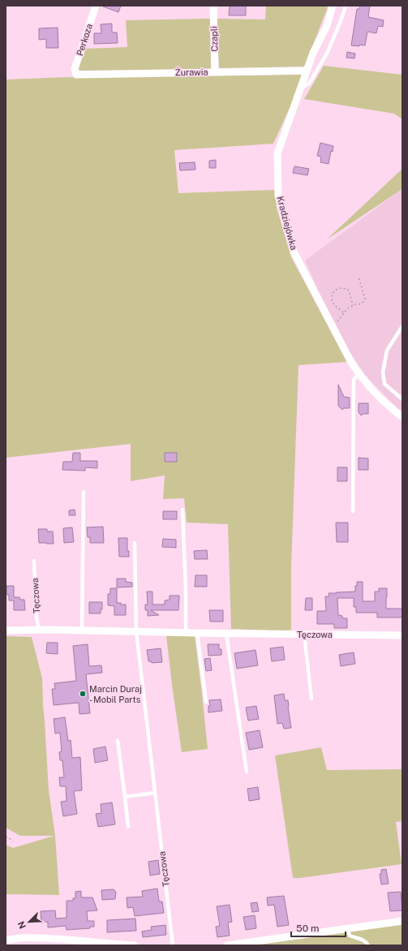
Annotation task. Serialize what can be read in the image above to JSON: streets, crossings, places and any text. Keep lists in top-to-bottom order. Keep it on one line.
{"streets":{"street":["Czapli","Perkoza","Żurawia","Kradziejówka","Tęczowa"]},"crossings":[["Czapli","Żurawia"],["Perkoza","Żurawia"],["Żurawia","Kradziejówka"]],"places":["Marcin Duraj - Mobil Parts"],"scale_bar":"50 m","north":"bottom left"}
